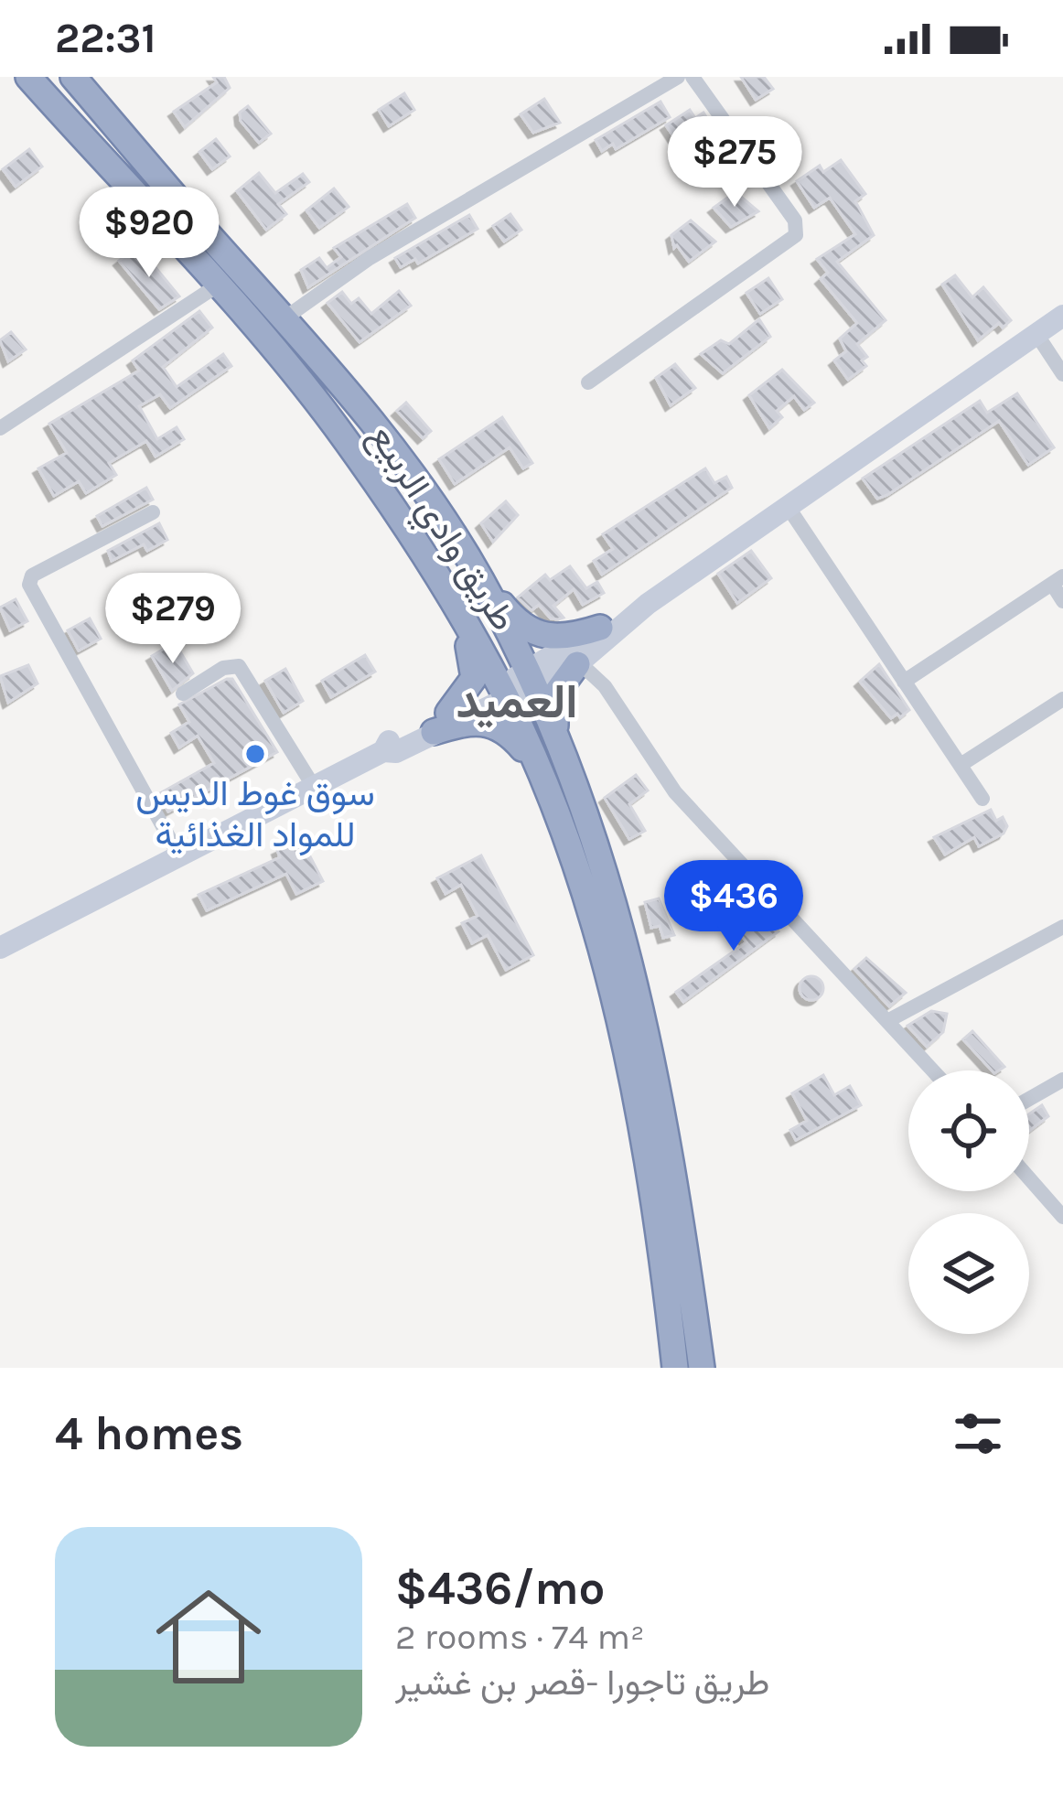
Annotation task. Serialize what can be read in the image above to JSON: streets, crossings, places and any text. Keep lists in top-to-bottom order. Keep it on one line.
{"streets":{"highway":["طريق وادي الربيع"]},"districts":["العميد"],"places":["سوق غوط الديس للمواد الغذائية"],"page":{"status":"22:31","price":["$275","$920","$279","$436"],"heading":"4 homes","list":[{"name":"$436/mo","note":"2 rooms · 74 m² · طريق تاجورا -قصر بن غشير"}]}}
